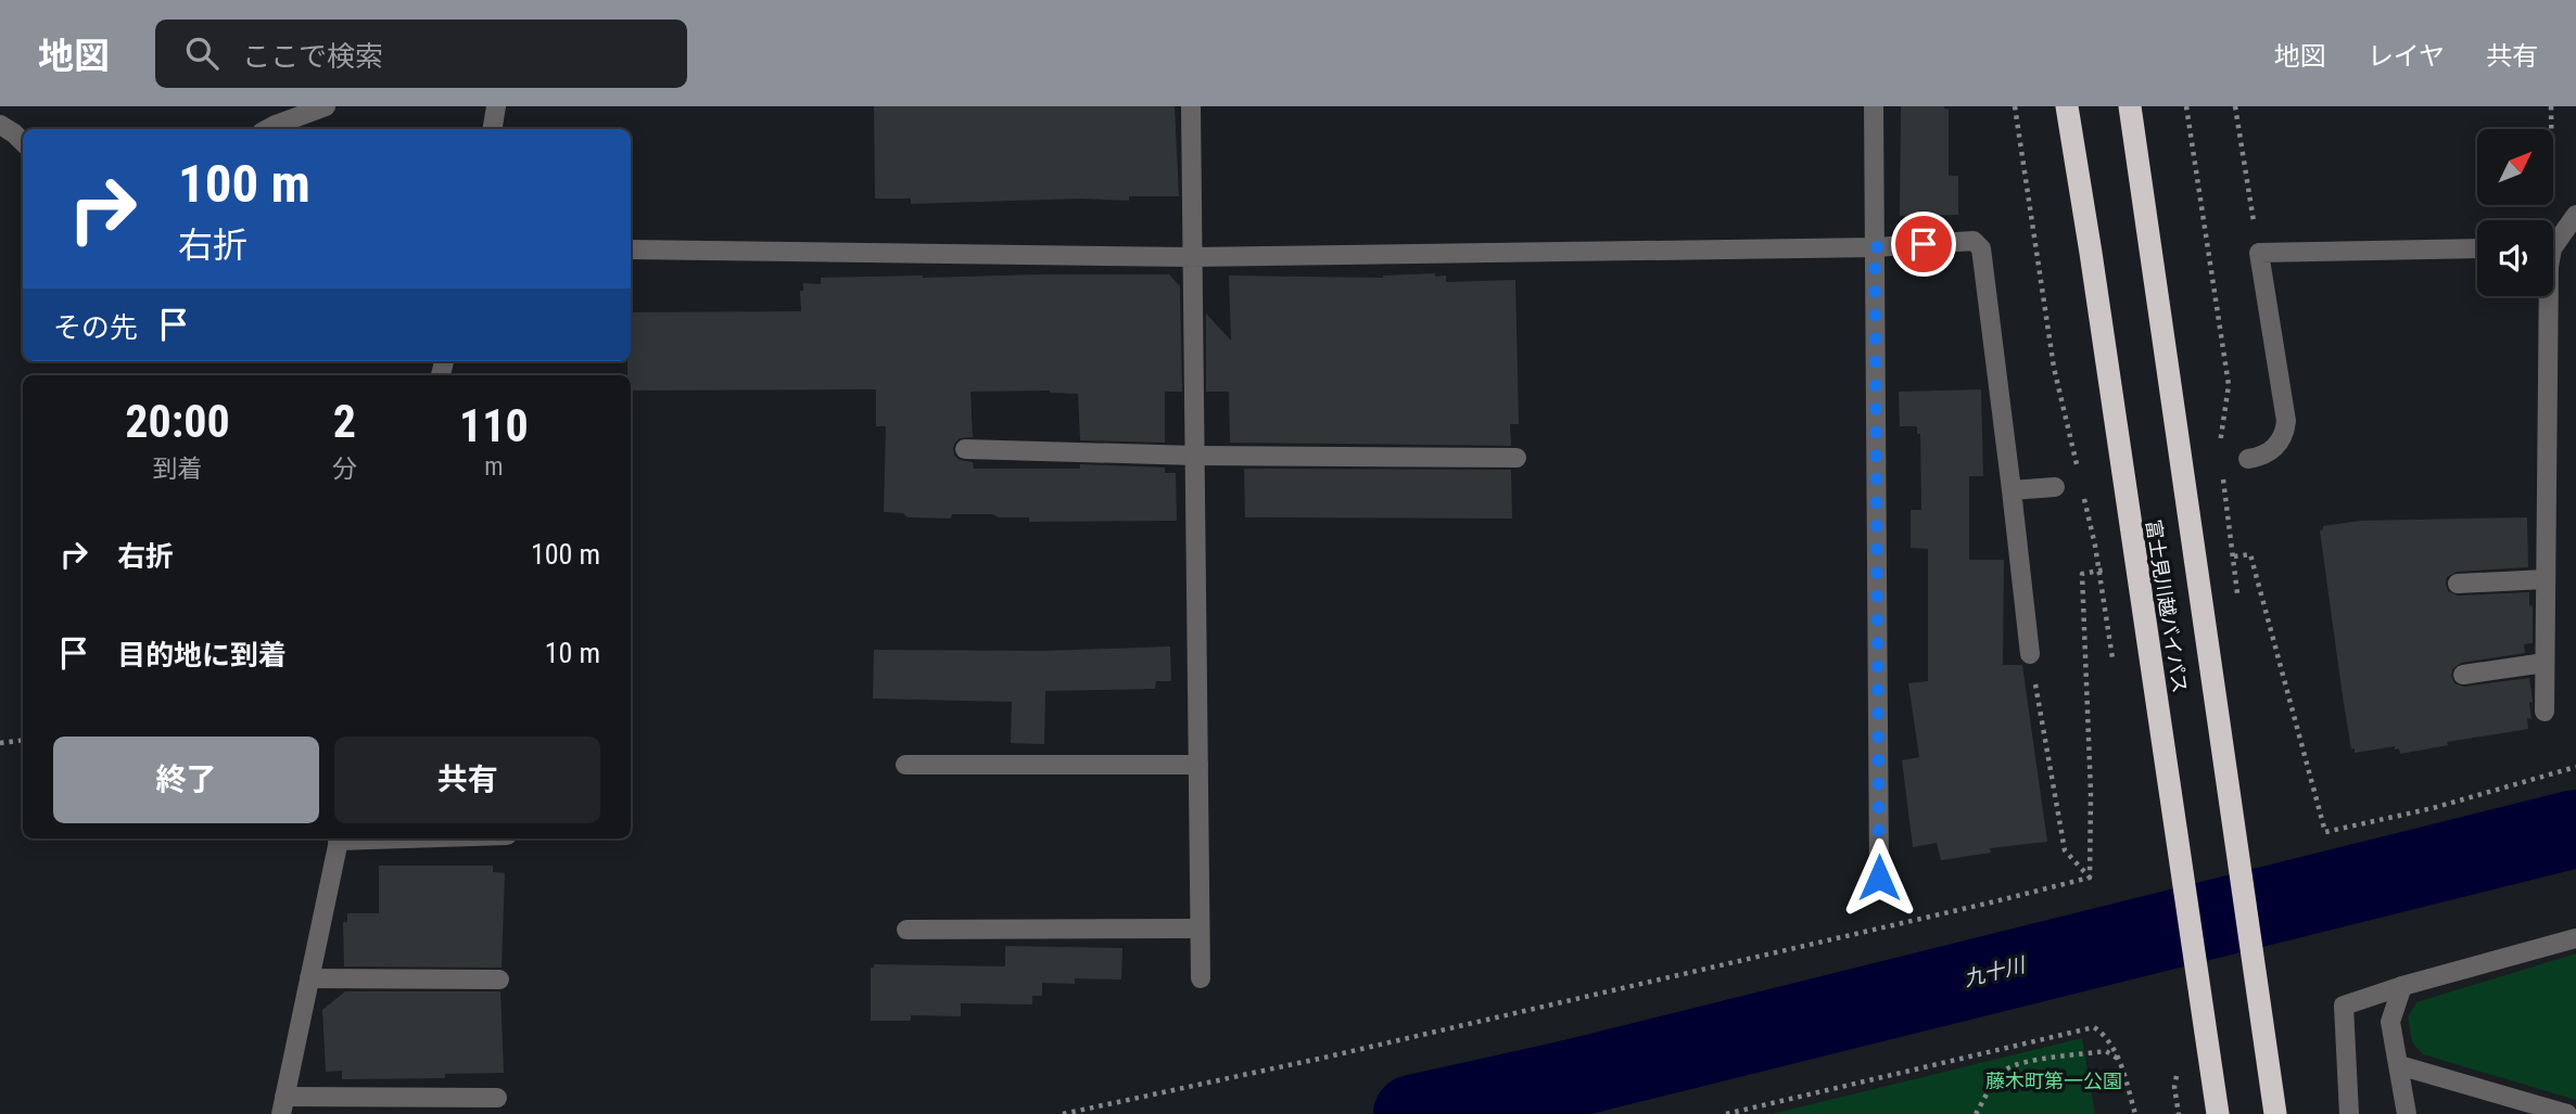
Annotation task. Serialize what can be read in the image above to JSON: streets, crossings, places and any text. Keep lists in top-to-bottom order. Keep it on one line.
{"streets":{"highway":["富士見川越バイパス"]},"water":["九十川"],"parks":["藤木町第一公園"],"north":"top right","page":{"header":"地図","search":"ここで検索","nav":["地図","レイヤ","共有"],"turn":["100 m","右折"],"then":"その先","eta":["20:00","到着","2","分","110","m"],"list":[{"name":"右折","value":"100 m"},{"name":"目的地に到着","value":"10 m"}],"buttons":["終了","共有"]}}
